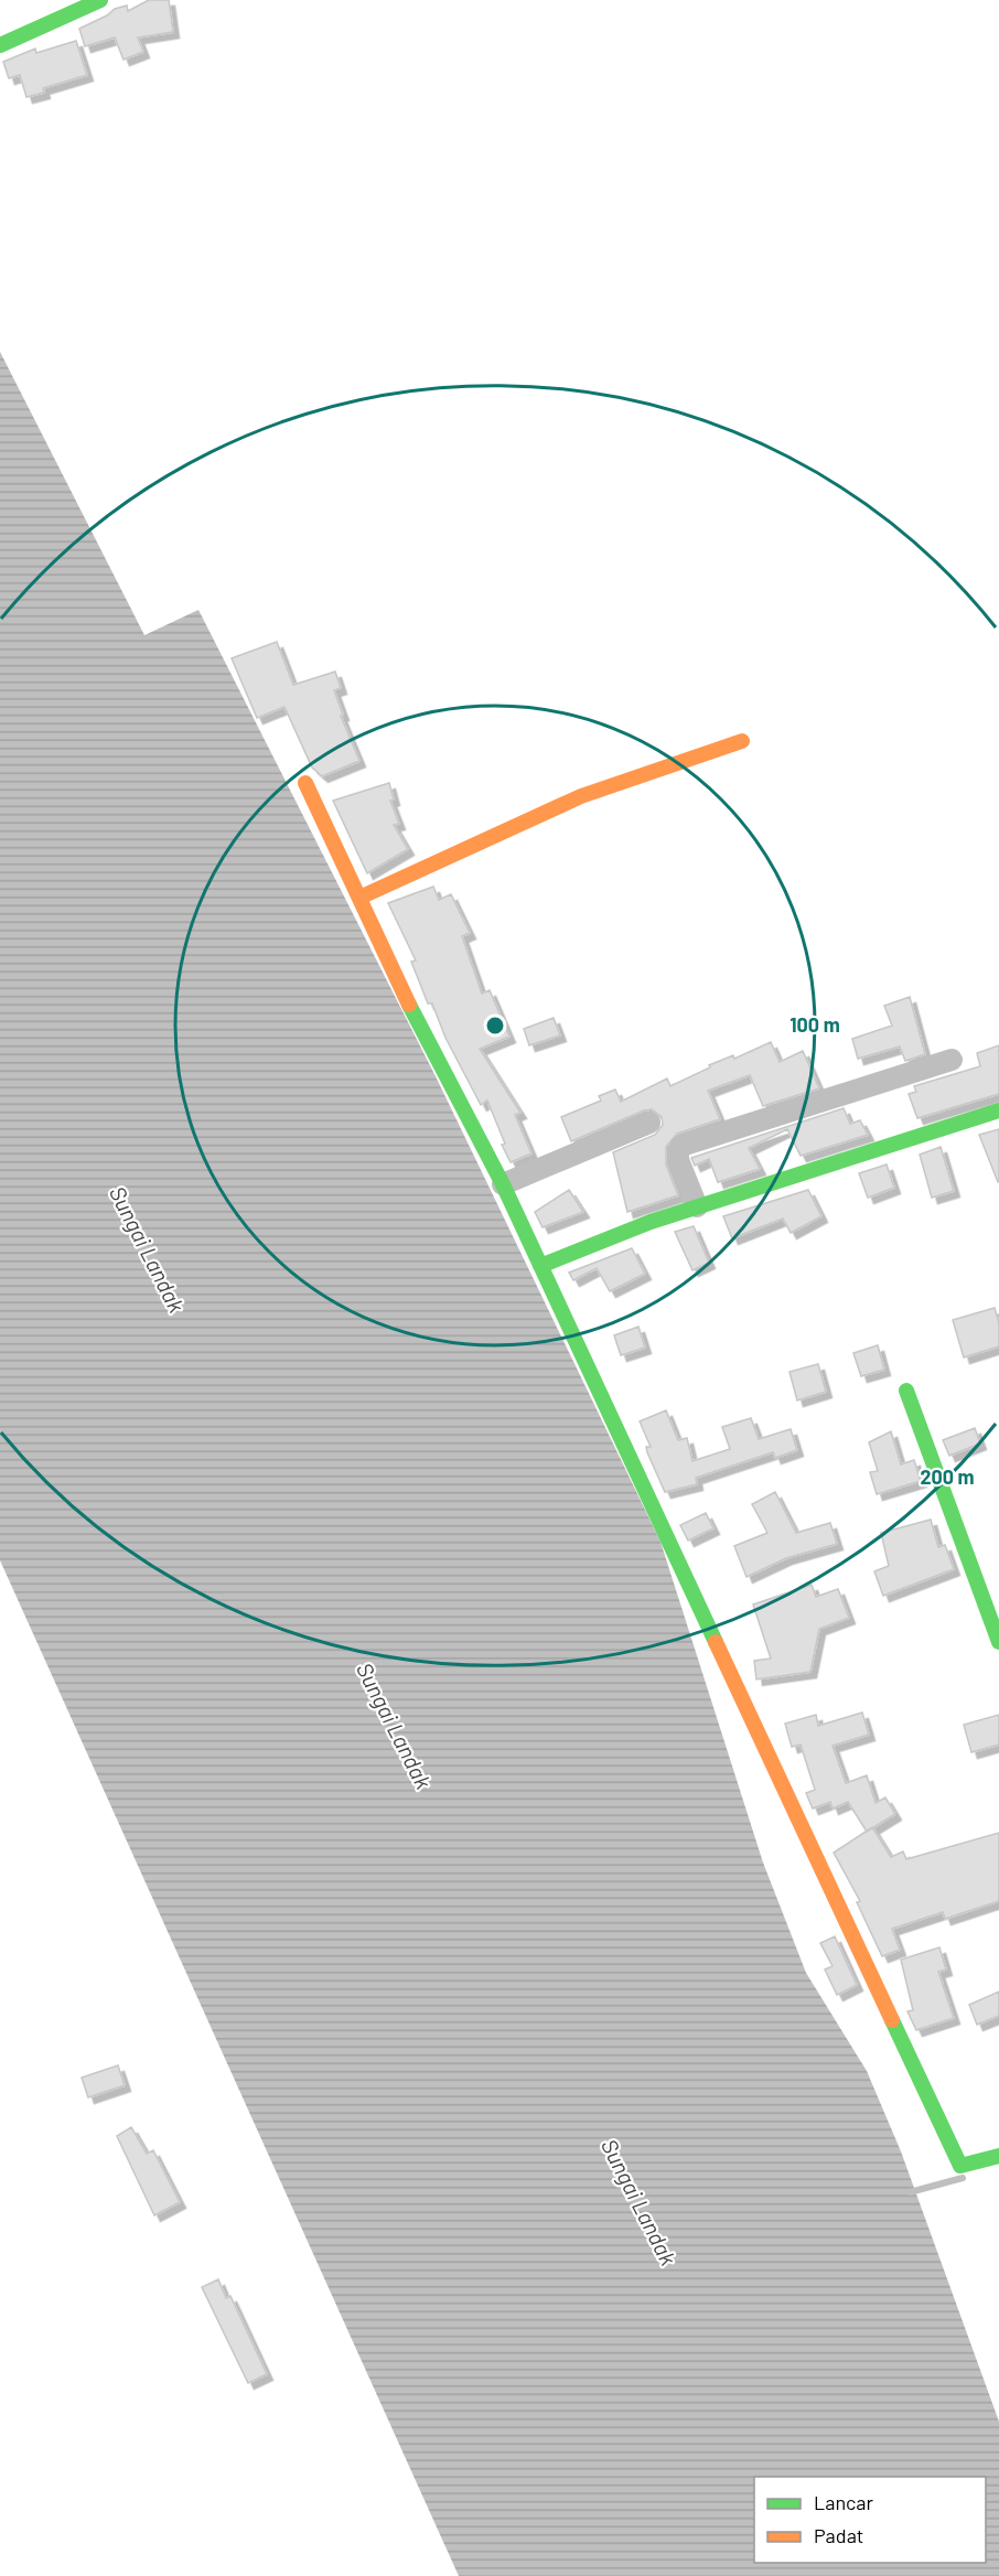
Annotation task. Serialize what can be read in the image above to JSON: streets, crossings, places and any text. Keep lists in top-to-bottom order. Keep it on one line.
{"water":["Sungai Landak"],"legend":["Lancar","Padat"],"rings":["100 m","200 m"]}
